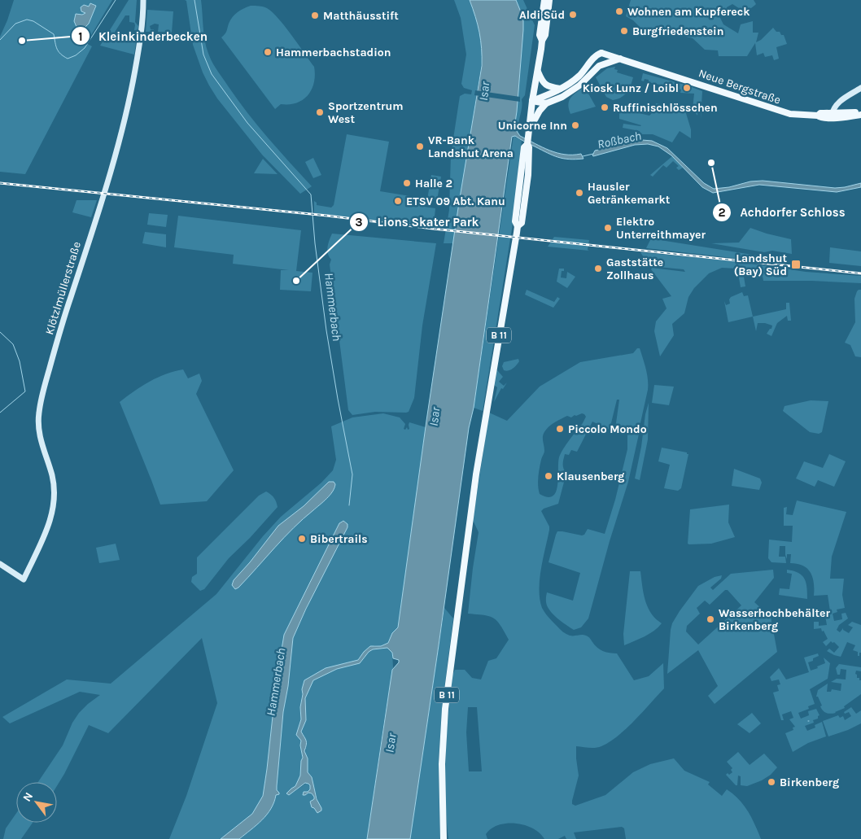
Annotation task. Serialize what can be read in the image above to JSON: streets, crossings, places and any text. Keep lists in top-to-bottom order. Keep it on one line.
{"streets":{"main road":["Neue Bergstraße","B 11"],"street":["Klötzlmüllerstraße"]},"water":["Isar","Roßbach","Hammerbach"],"places":{"other":["Wohnen am Kupfereck","Aldi Süd","Matthäusstift","Burgfriedenstein","Kleinkinderbecken","Hammerbachstadion","Kiosk Lunz / Loibl","Ruffinischlösschen","Sportzentrum West","Unicorne Inn","VR-Bank Landshut Arena","Achdorfer Schloss","Halle 2","Hausler Getränkemarkt","ETSV 09 Abt. Kanu","Elektro Unterreithmayer","Gaststätte Zollhaus","Lions Skater Park","Piccolo Mondo","Klausenberg","Bibertrails","Wasserhochbehälter Birkenberg","Birkenberg"],"transit":["Landshut (Bay) Süd"]},"north":"top left"}
